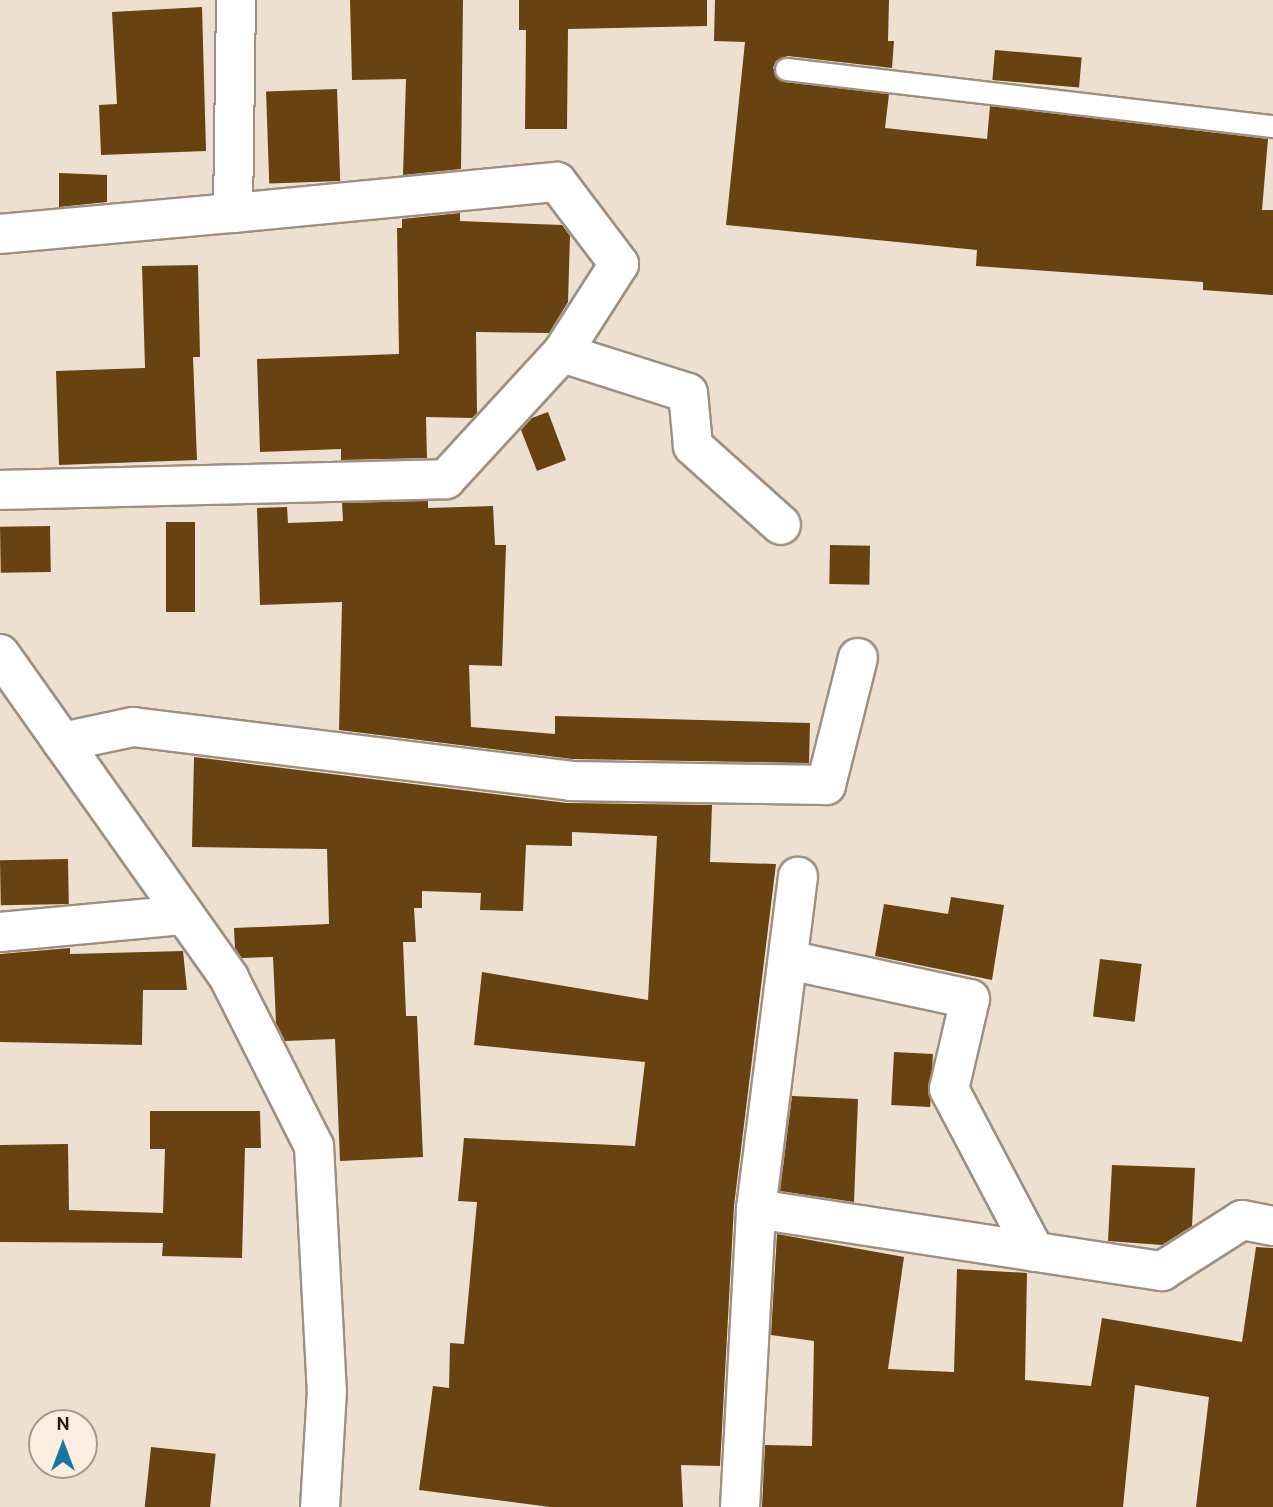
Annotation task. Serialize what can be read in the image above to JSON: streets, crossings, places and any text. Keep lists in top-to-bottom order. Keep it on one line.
{"north":"top"}
